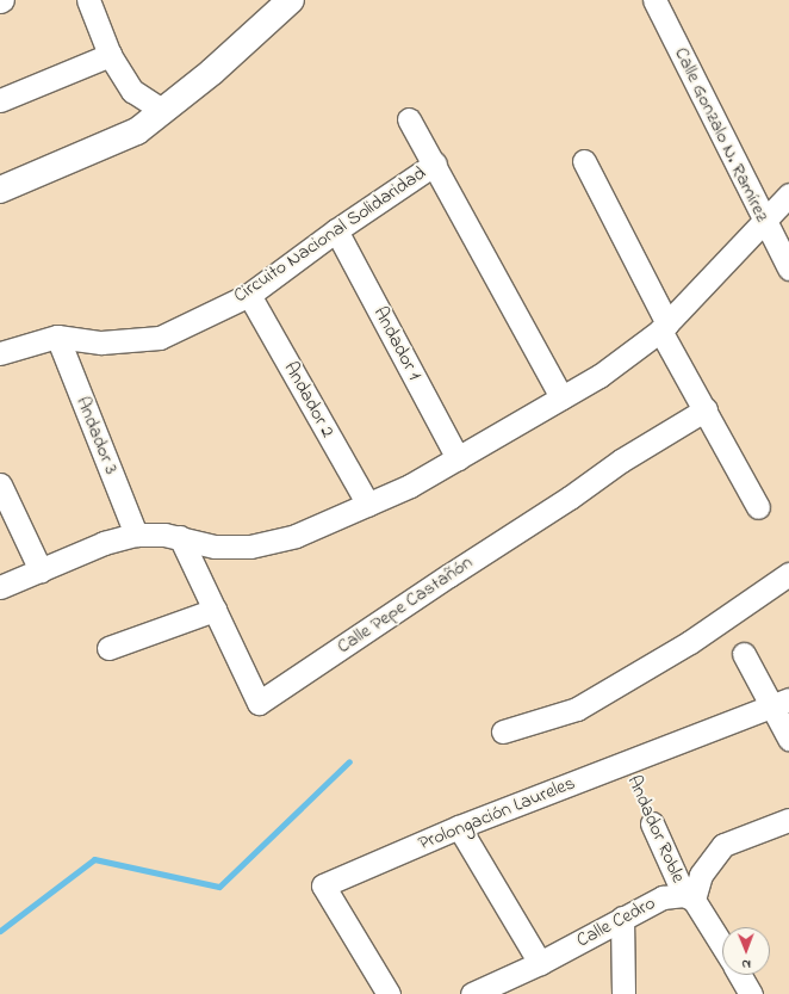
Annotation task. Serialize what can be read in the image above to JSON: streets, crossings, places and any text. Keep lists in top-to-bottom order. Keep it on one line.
{"streets":{"street":["Calle Gonzalo N. Ramírez","Circuito Nacional Solidaridad","Andador 1","Andador 2","Andador 3","Calle Pepe Castañón","Prolongación Laureles","Andador Roble","Calle Cedro"]},"crossings":[["Circuito Nacional Solidaridad","Andador 1"],["Circuito Nacional Solidaridad","Andador 2"],["Circuito Nacional Solidaridad","Andador 3"],["Prolongación Laureles","Andador Roble"],["Andador Roble","Calle Cedro"]],"north":"bottom"}
